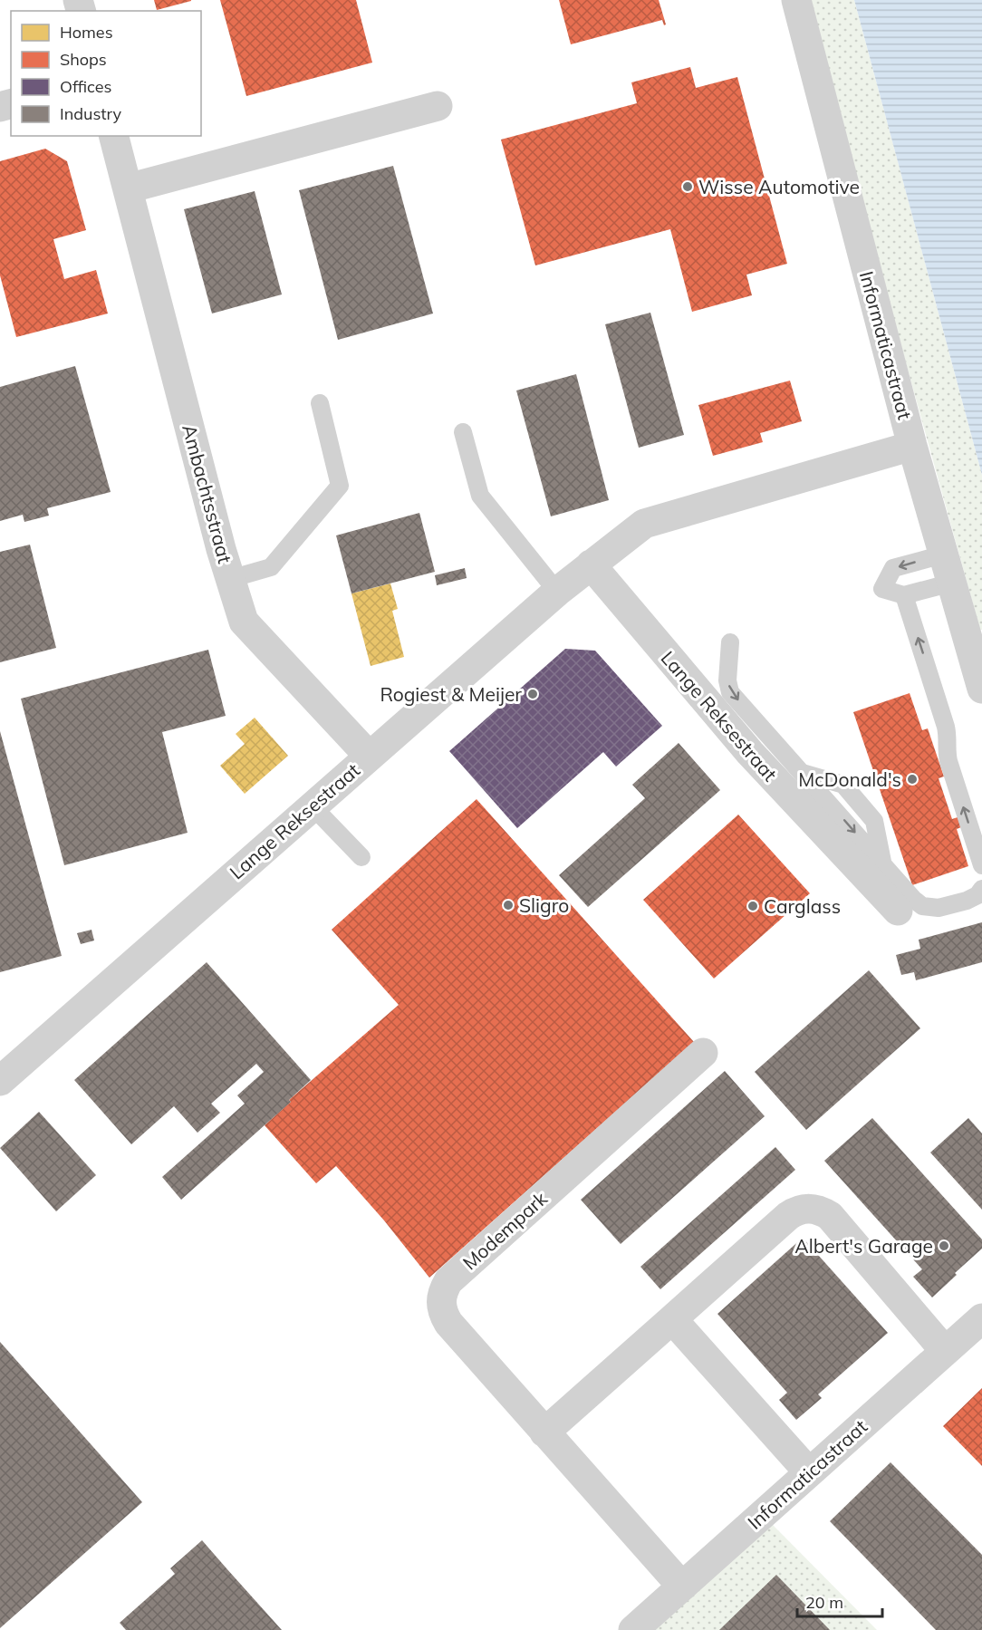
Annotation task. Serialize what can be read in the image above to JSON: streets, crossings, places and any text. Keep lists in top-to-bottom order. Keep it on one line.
{"streets":{"street":["Informaticastraat","Ambachtsstraat","Lange Reksestraat","Modempark"]},"crossings":[["Informaticastraat","Lange Reksestraat"],["Informaticastraat","Modempark"],["Ambachtsstraat","Lange Reksestraat"]],"places":["Wisse Automotive","Rogiest & Meijer","McDonald's","Sligro","Carglass","Albert's Garage"],"legend":["Homes","Shops","Offices","Industry"],"scale_bar":"20 m"}
